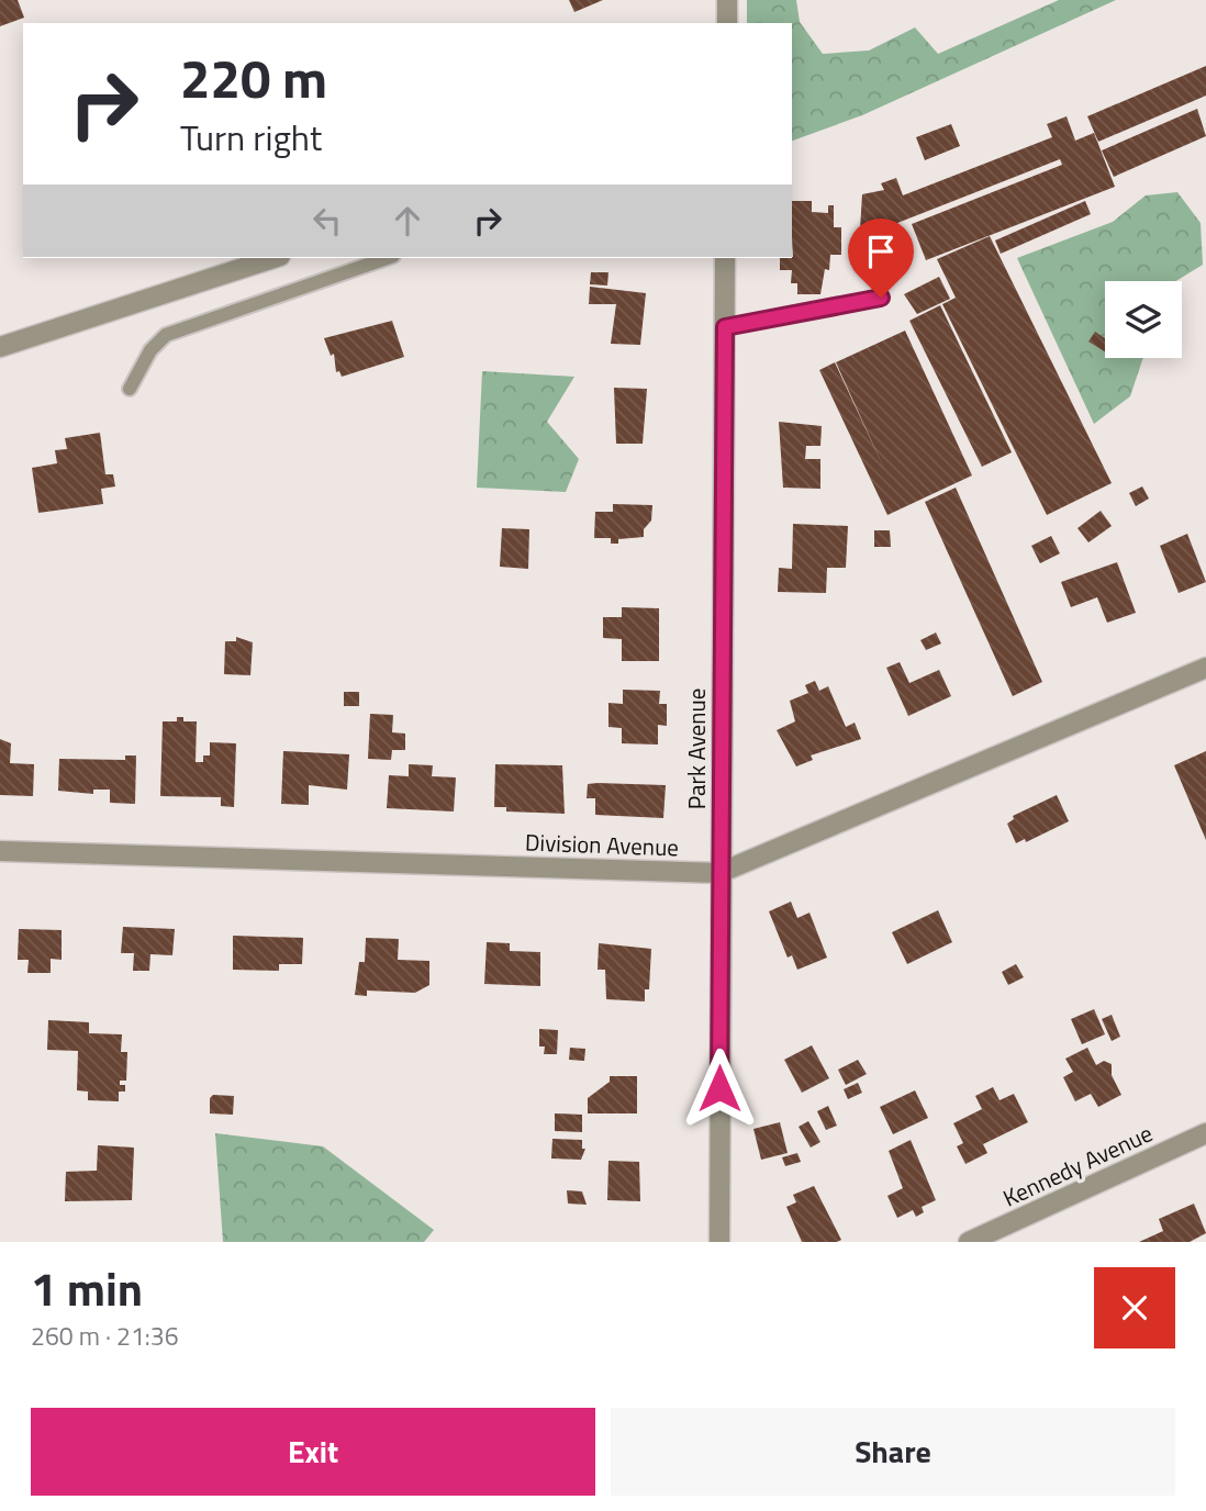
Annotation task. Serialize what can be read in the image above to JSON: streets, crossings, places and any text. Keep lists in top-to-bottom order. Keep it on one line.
{"streets":{"street":["Park Avenue","Division Avenue","Kennedy Avenue"]},"crossings":[["Park Avenue","Division Avenue"]],"page":{"turn":["220 m","Turn right"],"heading":["1 min","260 m · 21:36"],"buttons":["Exit","Share"]}}
